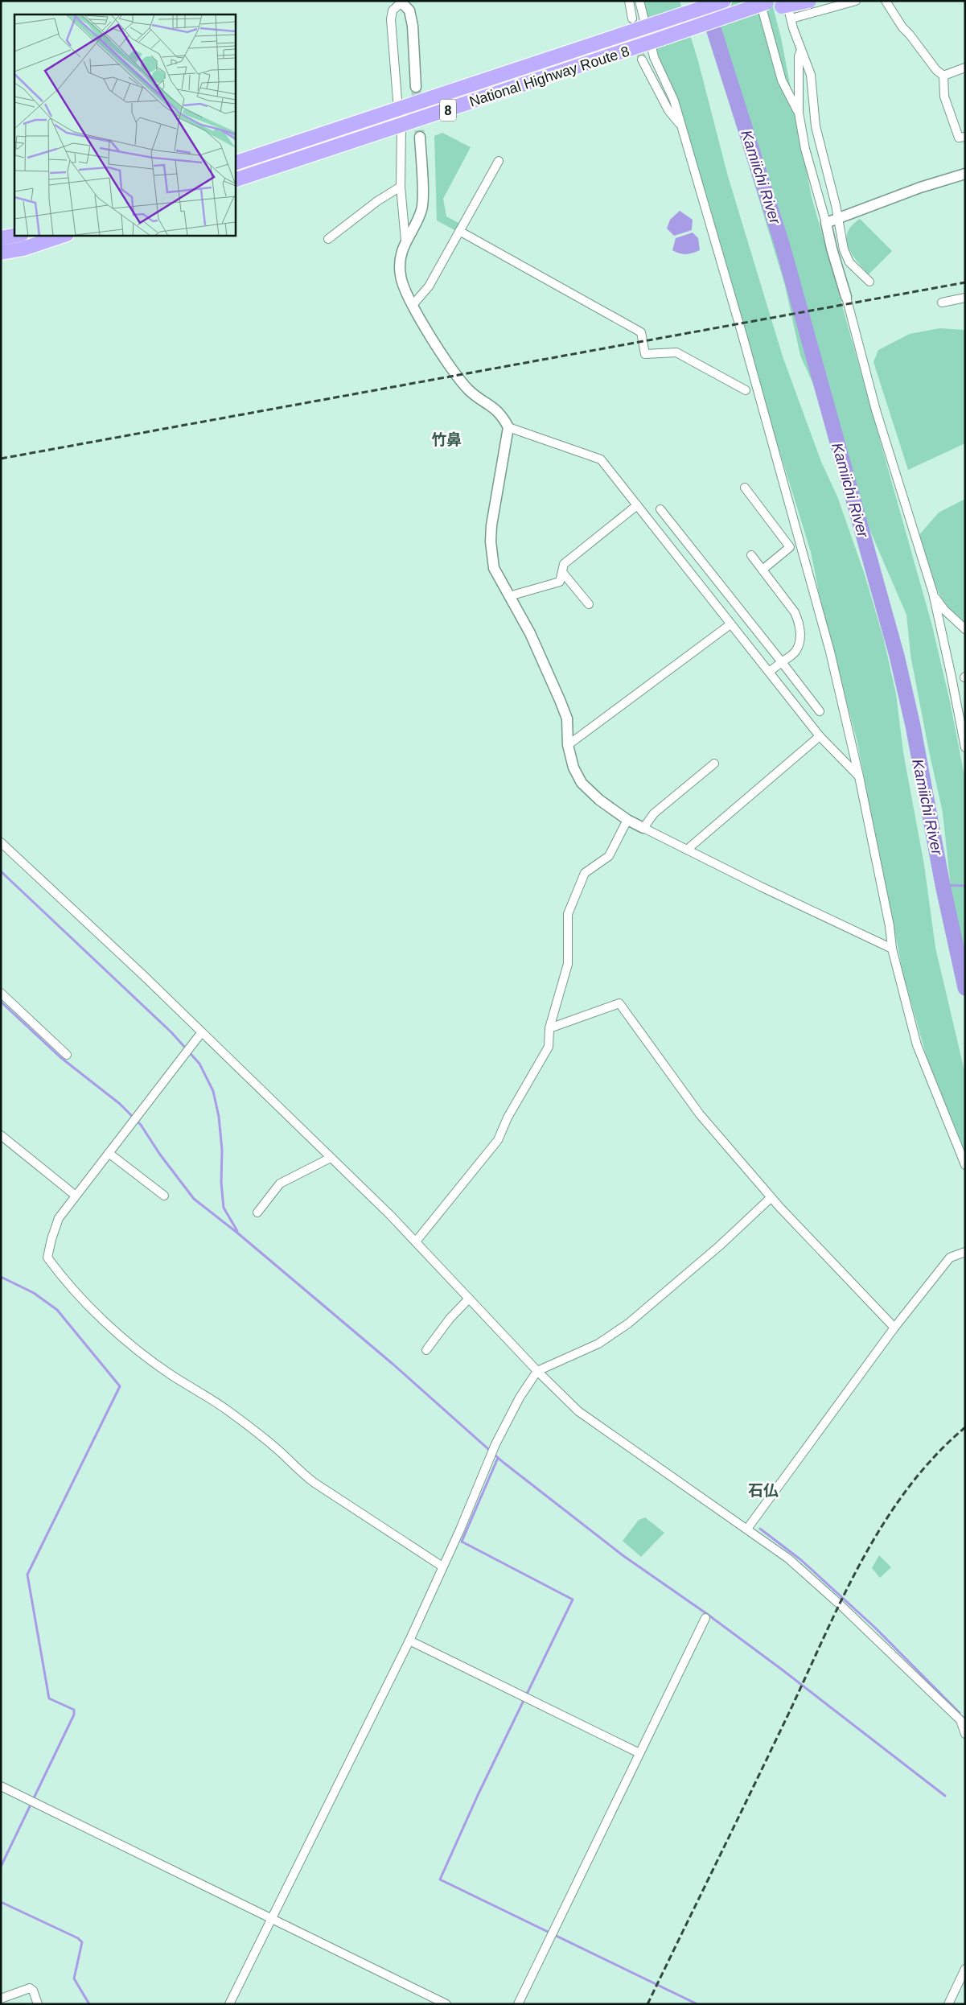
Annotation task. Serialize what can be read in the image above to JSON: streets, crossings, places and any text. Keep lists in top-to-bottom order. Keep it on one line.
{"streets":{"highway":["National Highway Route 8","8"]},"crossings":[["National Highway Route 8","8"]],"districts":["竹鼻","石仏"],"water":["Kamiichi River"]}
